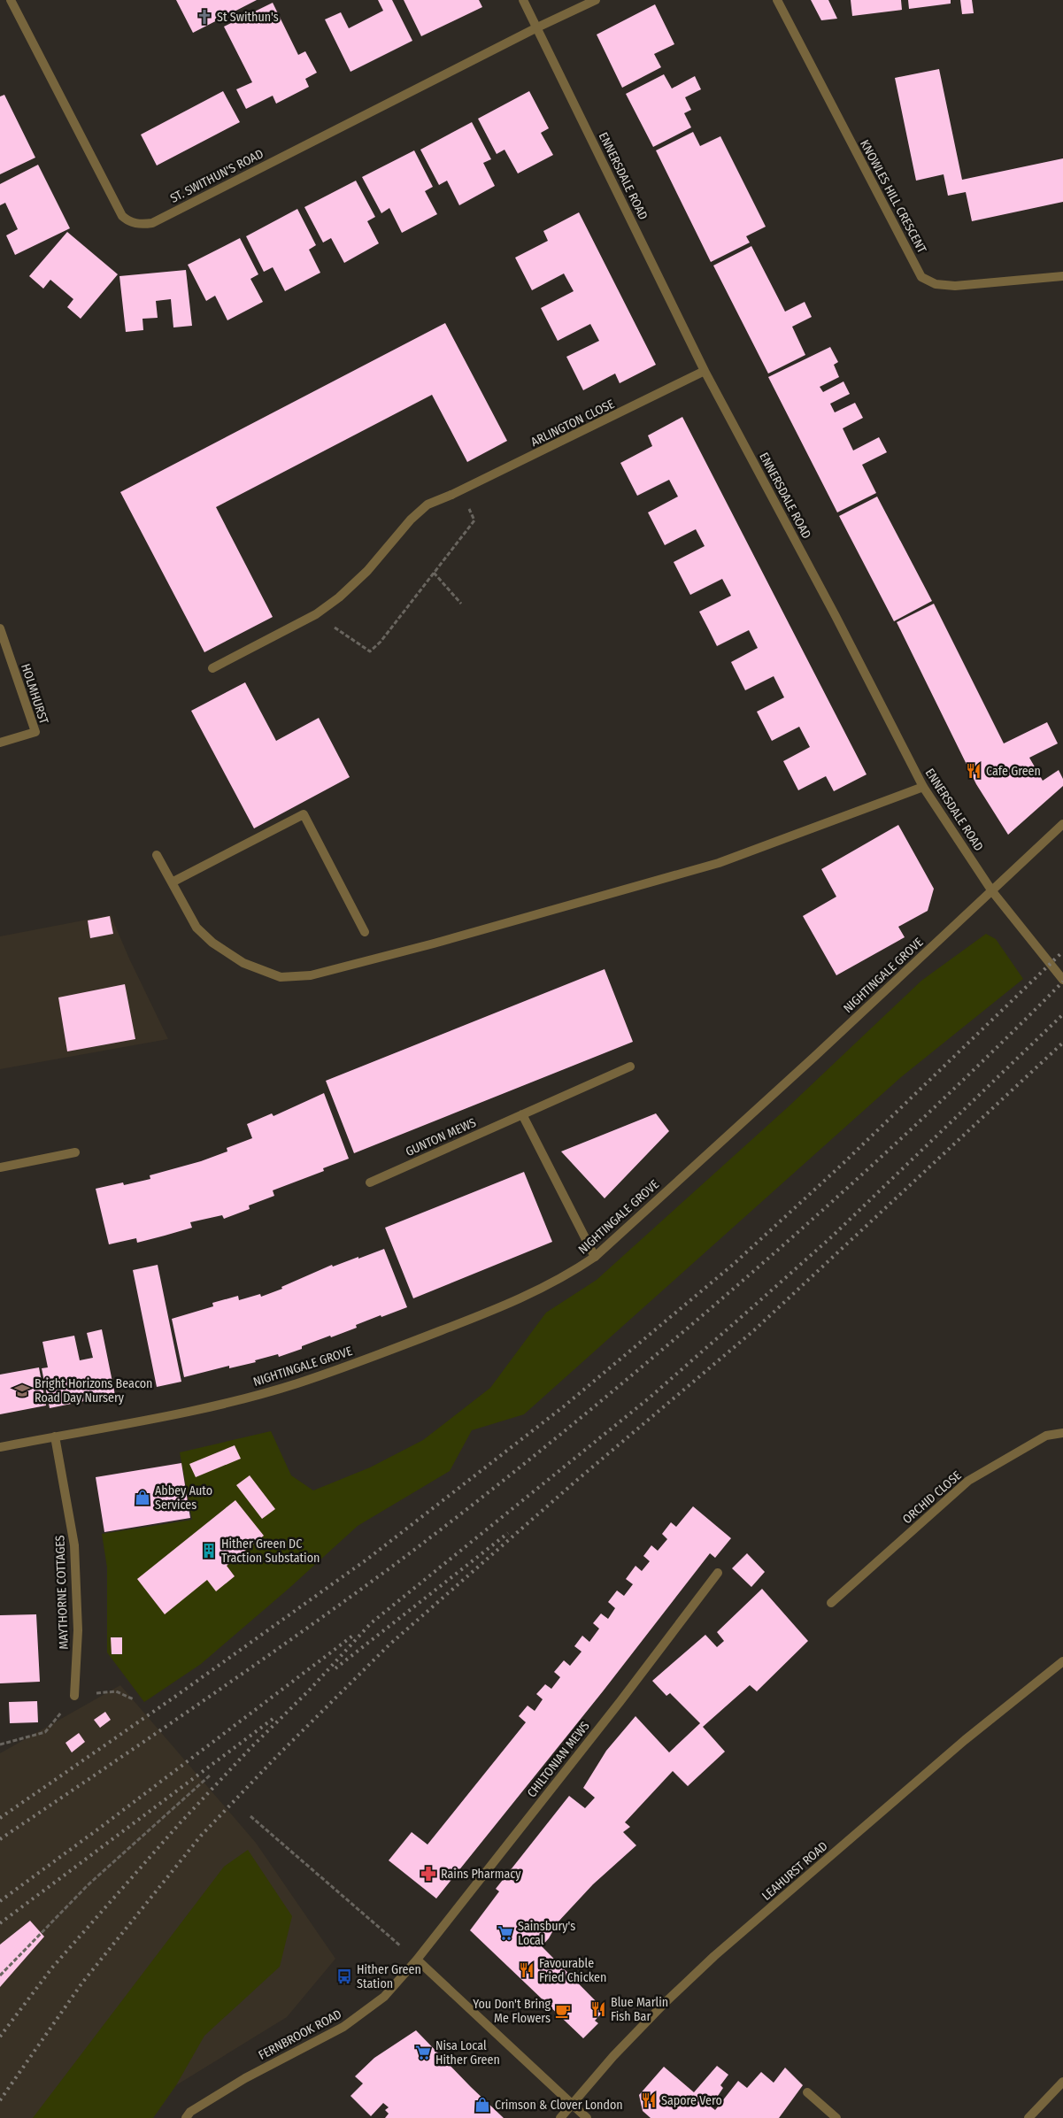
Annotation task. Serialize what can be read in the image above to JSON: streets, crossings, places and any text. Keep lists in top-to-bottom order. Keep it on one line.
{"streets":{"street":["ST. SWITHUN'S ROAD","ENNERSDALE ROAD","KNOWLES HILL CRESCENT","ARLINGTON CLOSE","HOLMHURST","NIGHTINGALE GROVE","GUNTON MEWS","ORCHID CLOSE","MAYTHORNE COTTAGES","CHILTONIAN MEWS","LEAHURST ROAD","FERNBROOK ROAD"]},"crossings":[["ST. SWITHUN'S ROAD","ENNERSDALE ROAD"],["ENNERSDALE ROAD","ARLINGTON CLOSE"],["ENNERSDALE ROAD","NIGHTINGALE GROVE"],["NIGHTINGALE GROVE","MAYTHORNE COTTAGES"],["CHILTONIAN MEWS","FERNBROOK ROAD"]],"places":{"church":["St Swithun's"],"restaurant":["Cafe Green","Favourable Fried Chicken","Blue Marlin Fish Bar","Sapore Vero"],"school or university":["Bright Horizons Beacon Road Day Nursery"],"shop":["Abbey Auto Services","Crimson & Clover London"],"building":["Hither Green DC Traction Substation"],"pharmacy":["Rains Pharmacy"],"supermarket":["Sainsbury's Local","Nisa Local Hither Green"],"bus stop":["Hither Green Station"],"cafe":["You Don't Bring Me Flowers"]}}
